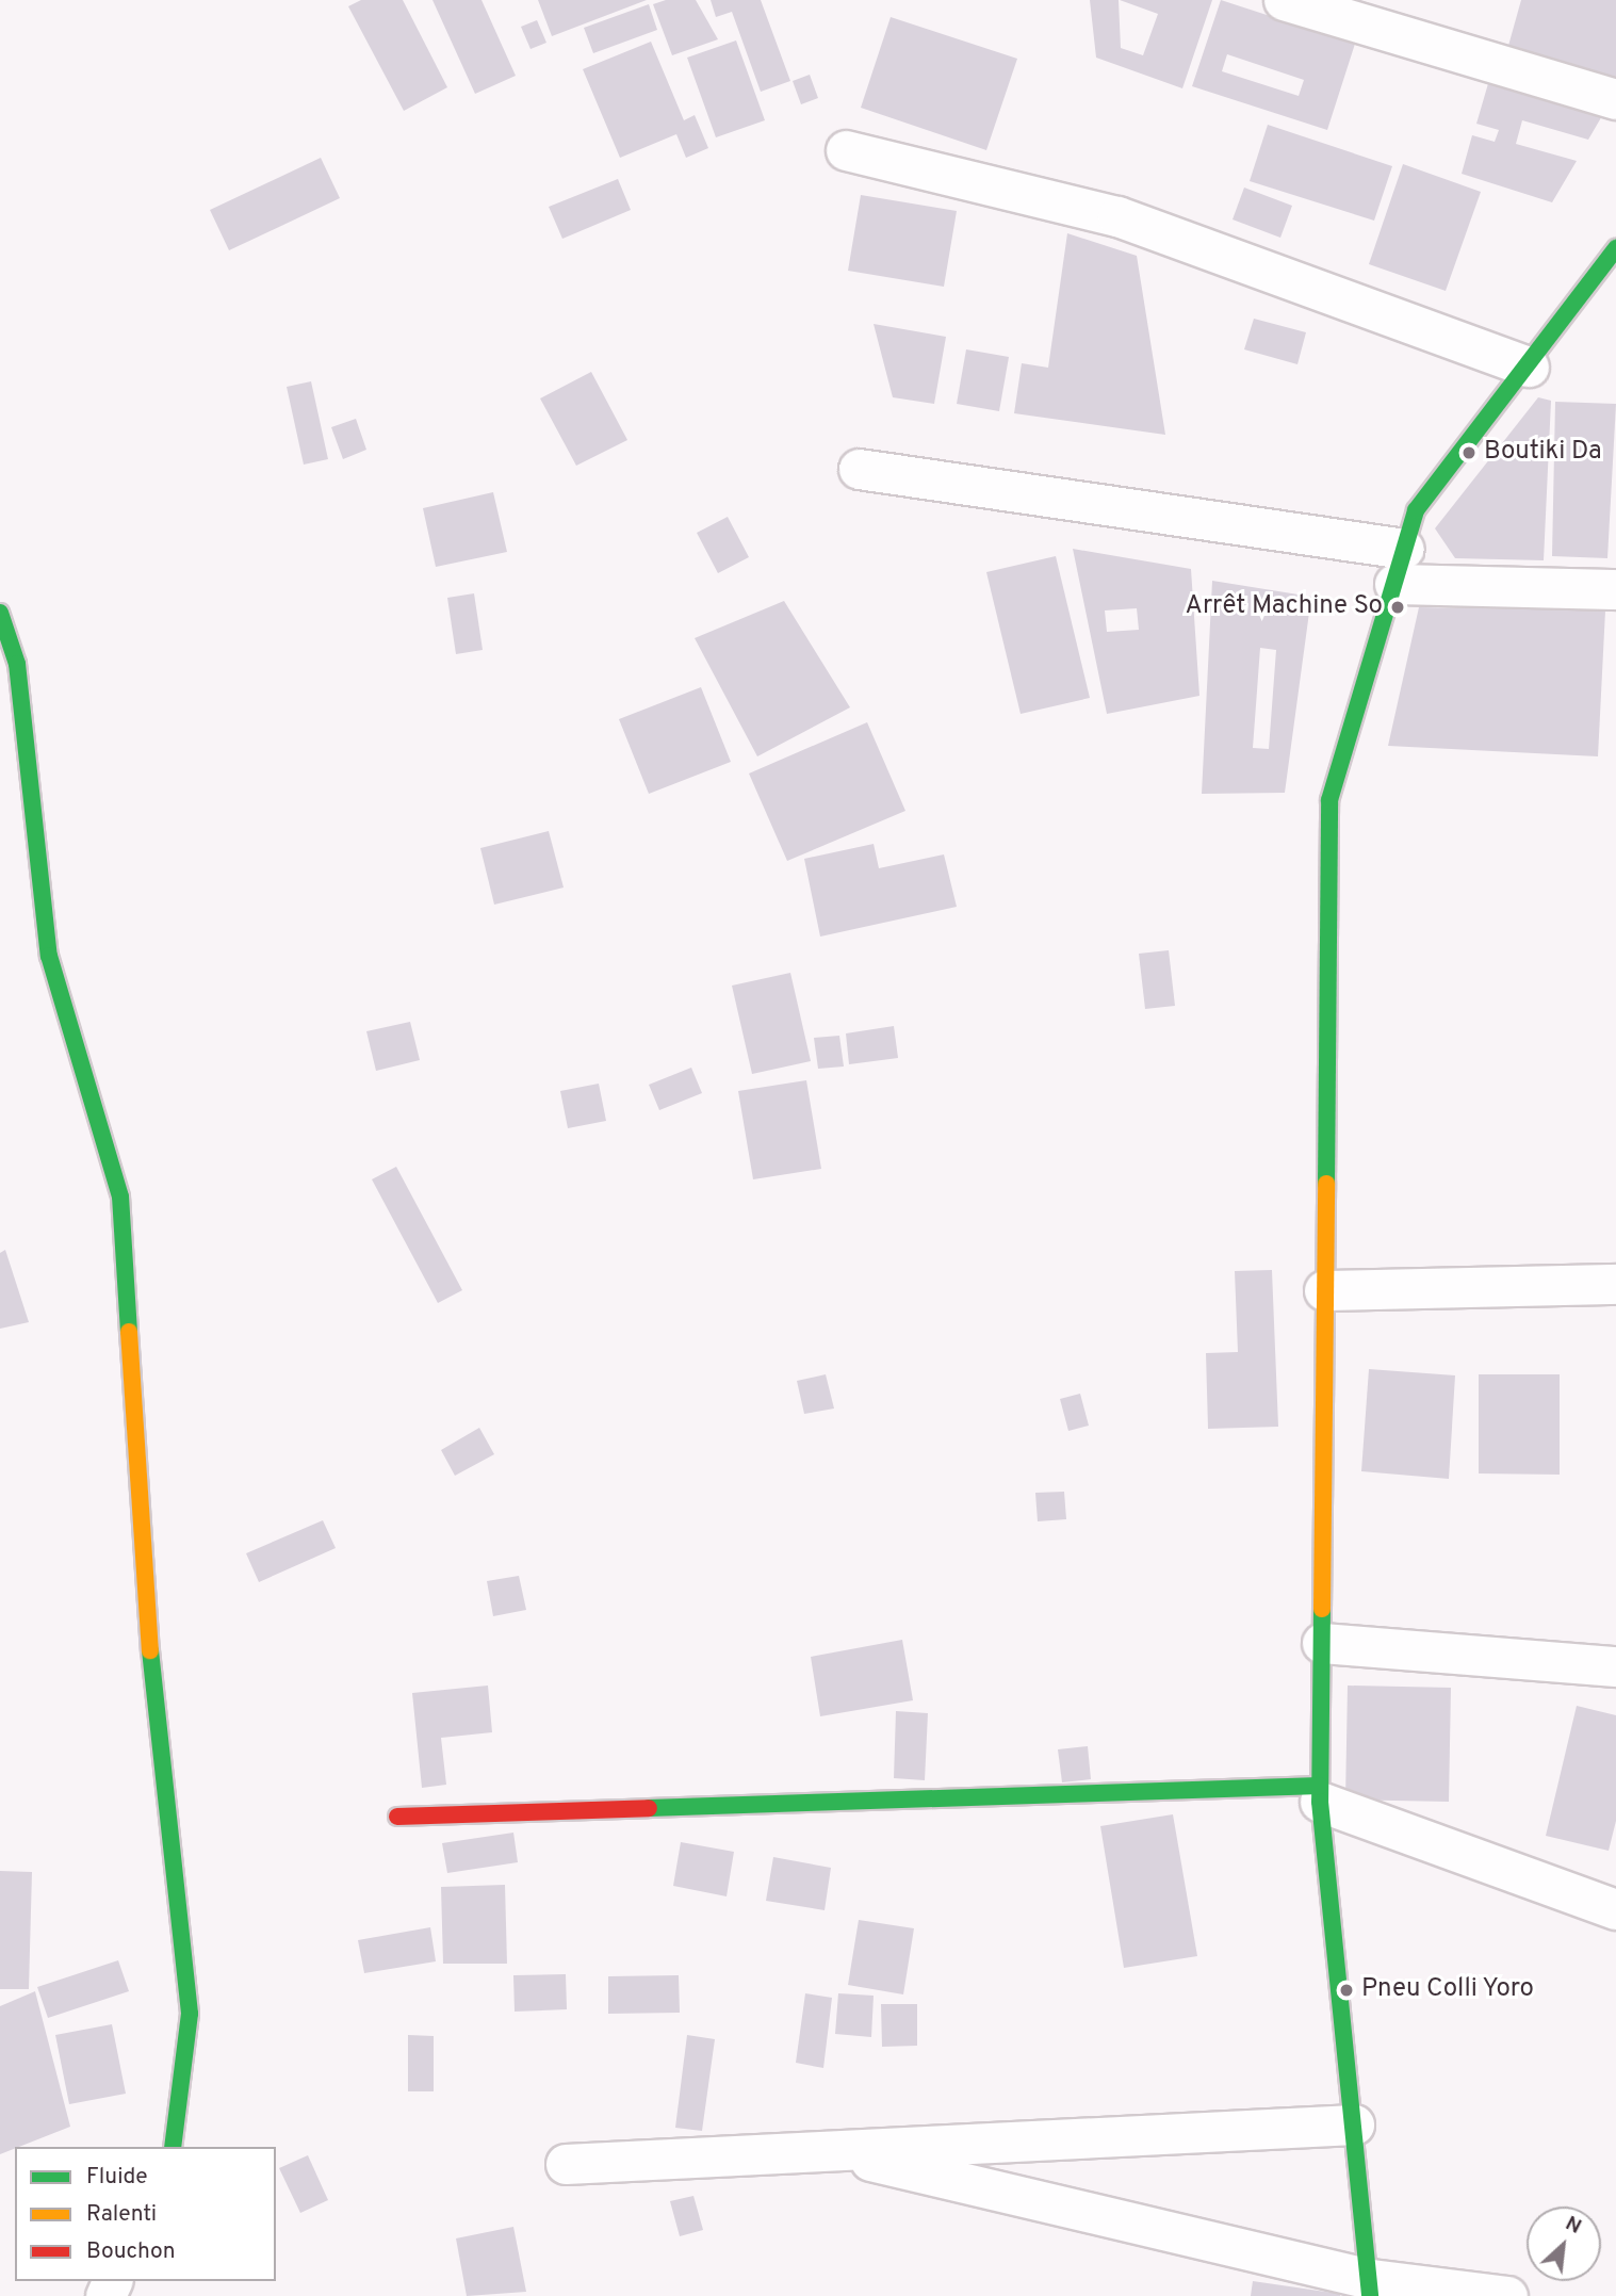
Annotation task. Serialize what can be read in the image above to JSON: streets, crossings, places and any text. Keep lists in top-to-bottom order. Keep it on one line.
{"places":["Boutiki Da","Arrêt Machine So","Pneu Colli Yoro"],"legend":["Fluide","Ralenti","Bouchon"],"north":"top right"}
